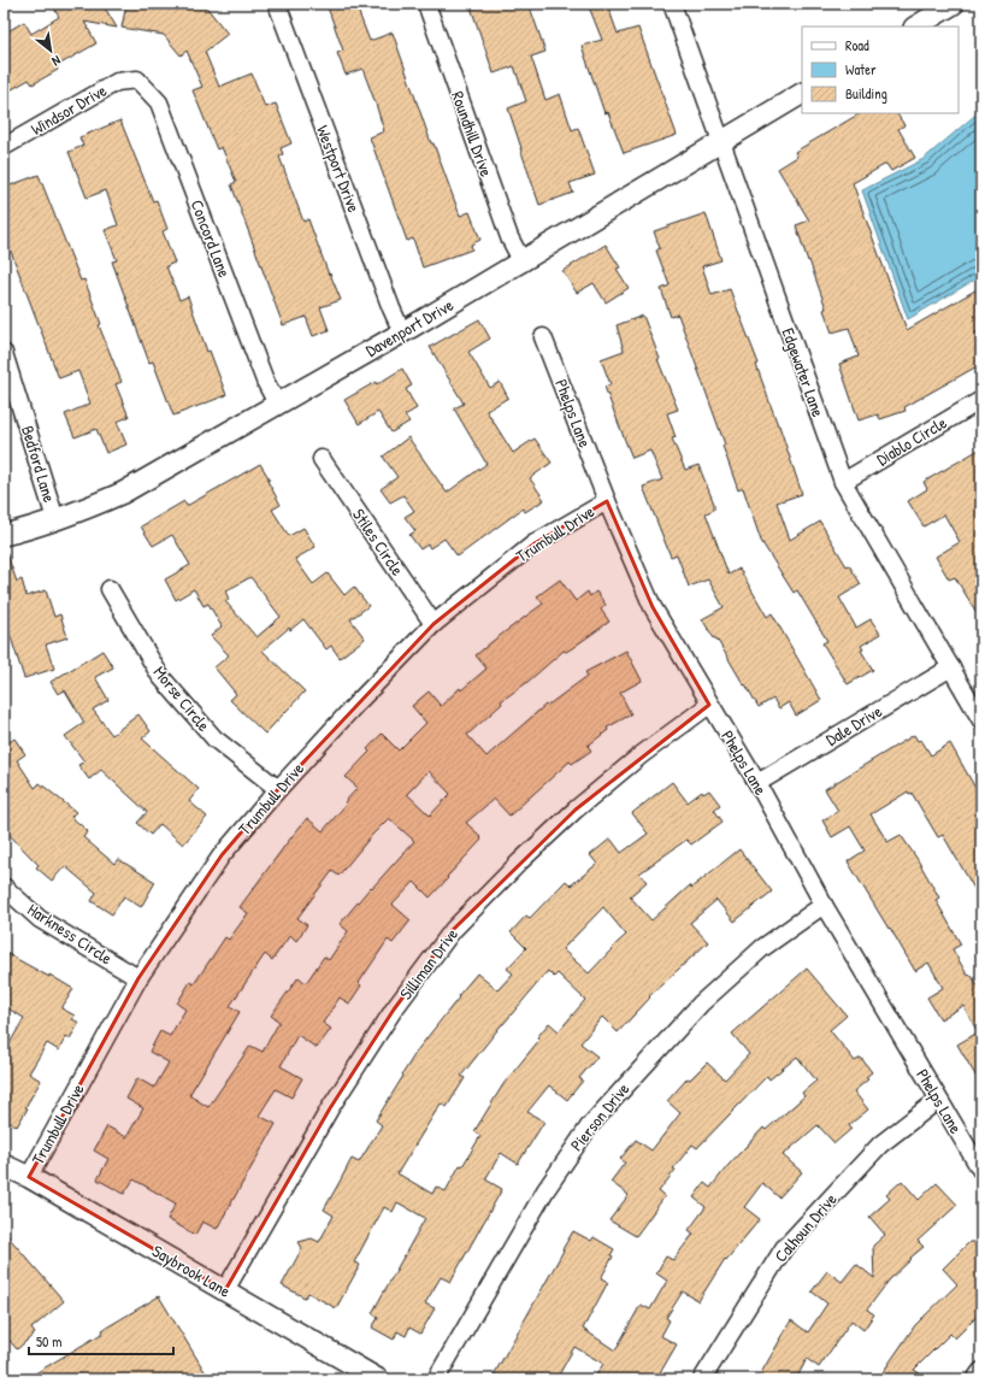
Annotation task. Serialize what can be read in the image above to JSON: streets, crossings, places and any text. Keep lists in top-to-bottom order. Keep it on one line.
{"streets":{"street":["Windsor Drive","Roundhill Drive","Westport Drive","Concord Lane","Davenport Drive","Edgewater Lane","Phelps Lane","Diablo Circle","Bedford Lane","Trumbull Drive","Stiles Circle","Morse Circle","Dale Drive","Harkness Circle","Silliman Drive","Pierson Drive","Calhoun Drive","Saybrook Lane"]},"crossings":[["Windsor Drive","Concord Lane"],["Roundhill Drive","Davenport Drive"],["Westport Drive","Davenport Drive"],["Concord Lane","Davenport Drive"],["Davenport Drive","Edgewater Lane"],["Davenport Drive","Bedford Lane"],["Edgewater Lane","Diablo Circle"],["Edgewater Lane","Dale Drive"],["Phelps Lane","Trumbull Drive"],["Phelps Lane","Dale Drive"],["Phelps Lane","Silliman Drive"],["Phelps Lane","Pierson Drive"],["Phelps Lane","Calhoun Drive"],["Trumbull Drive","Stiles Circle"],["Trumbull Drive","Morse Circle"],["Trumbull Drive","Harkness Circle"],["Trumbull Drive","Saybrook Lane"],["Silliman Drive","Saybrook Lane"]],"legend":["Road","Water","Building"],"scale_bar":"50 m","north":"bottom right"}
